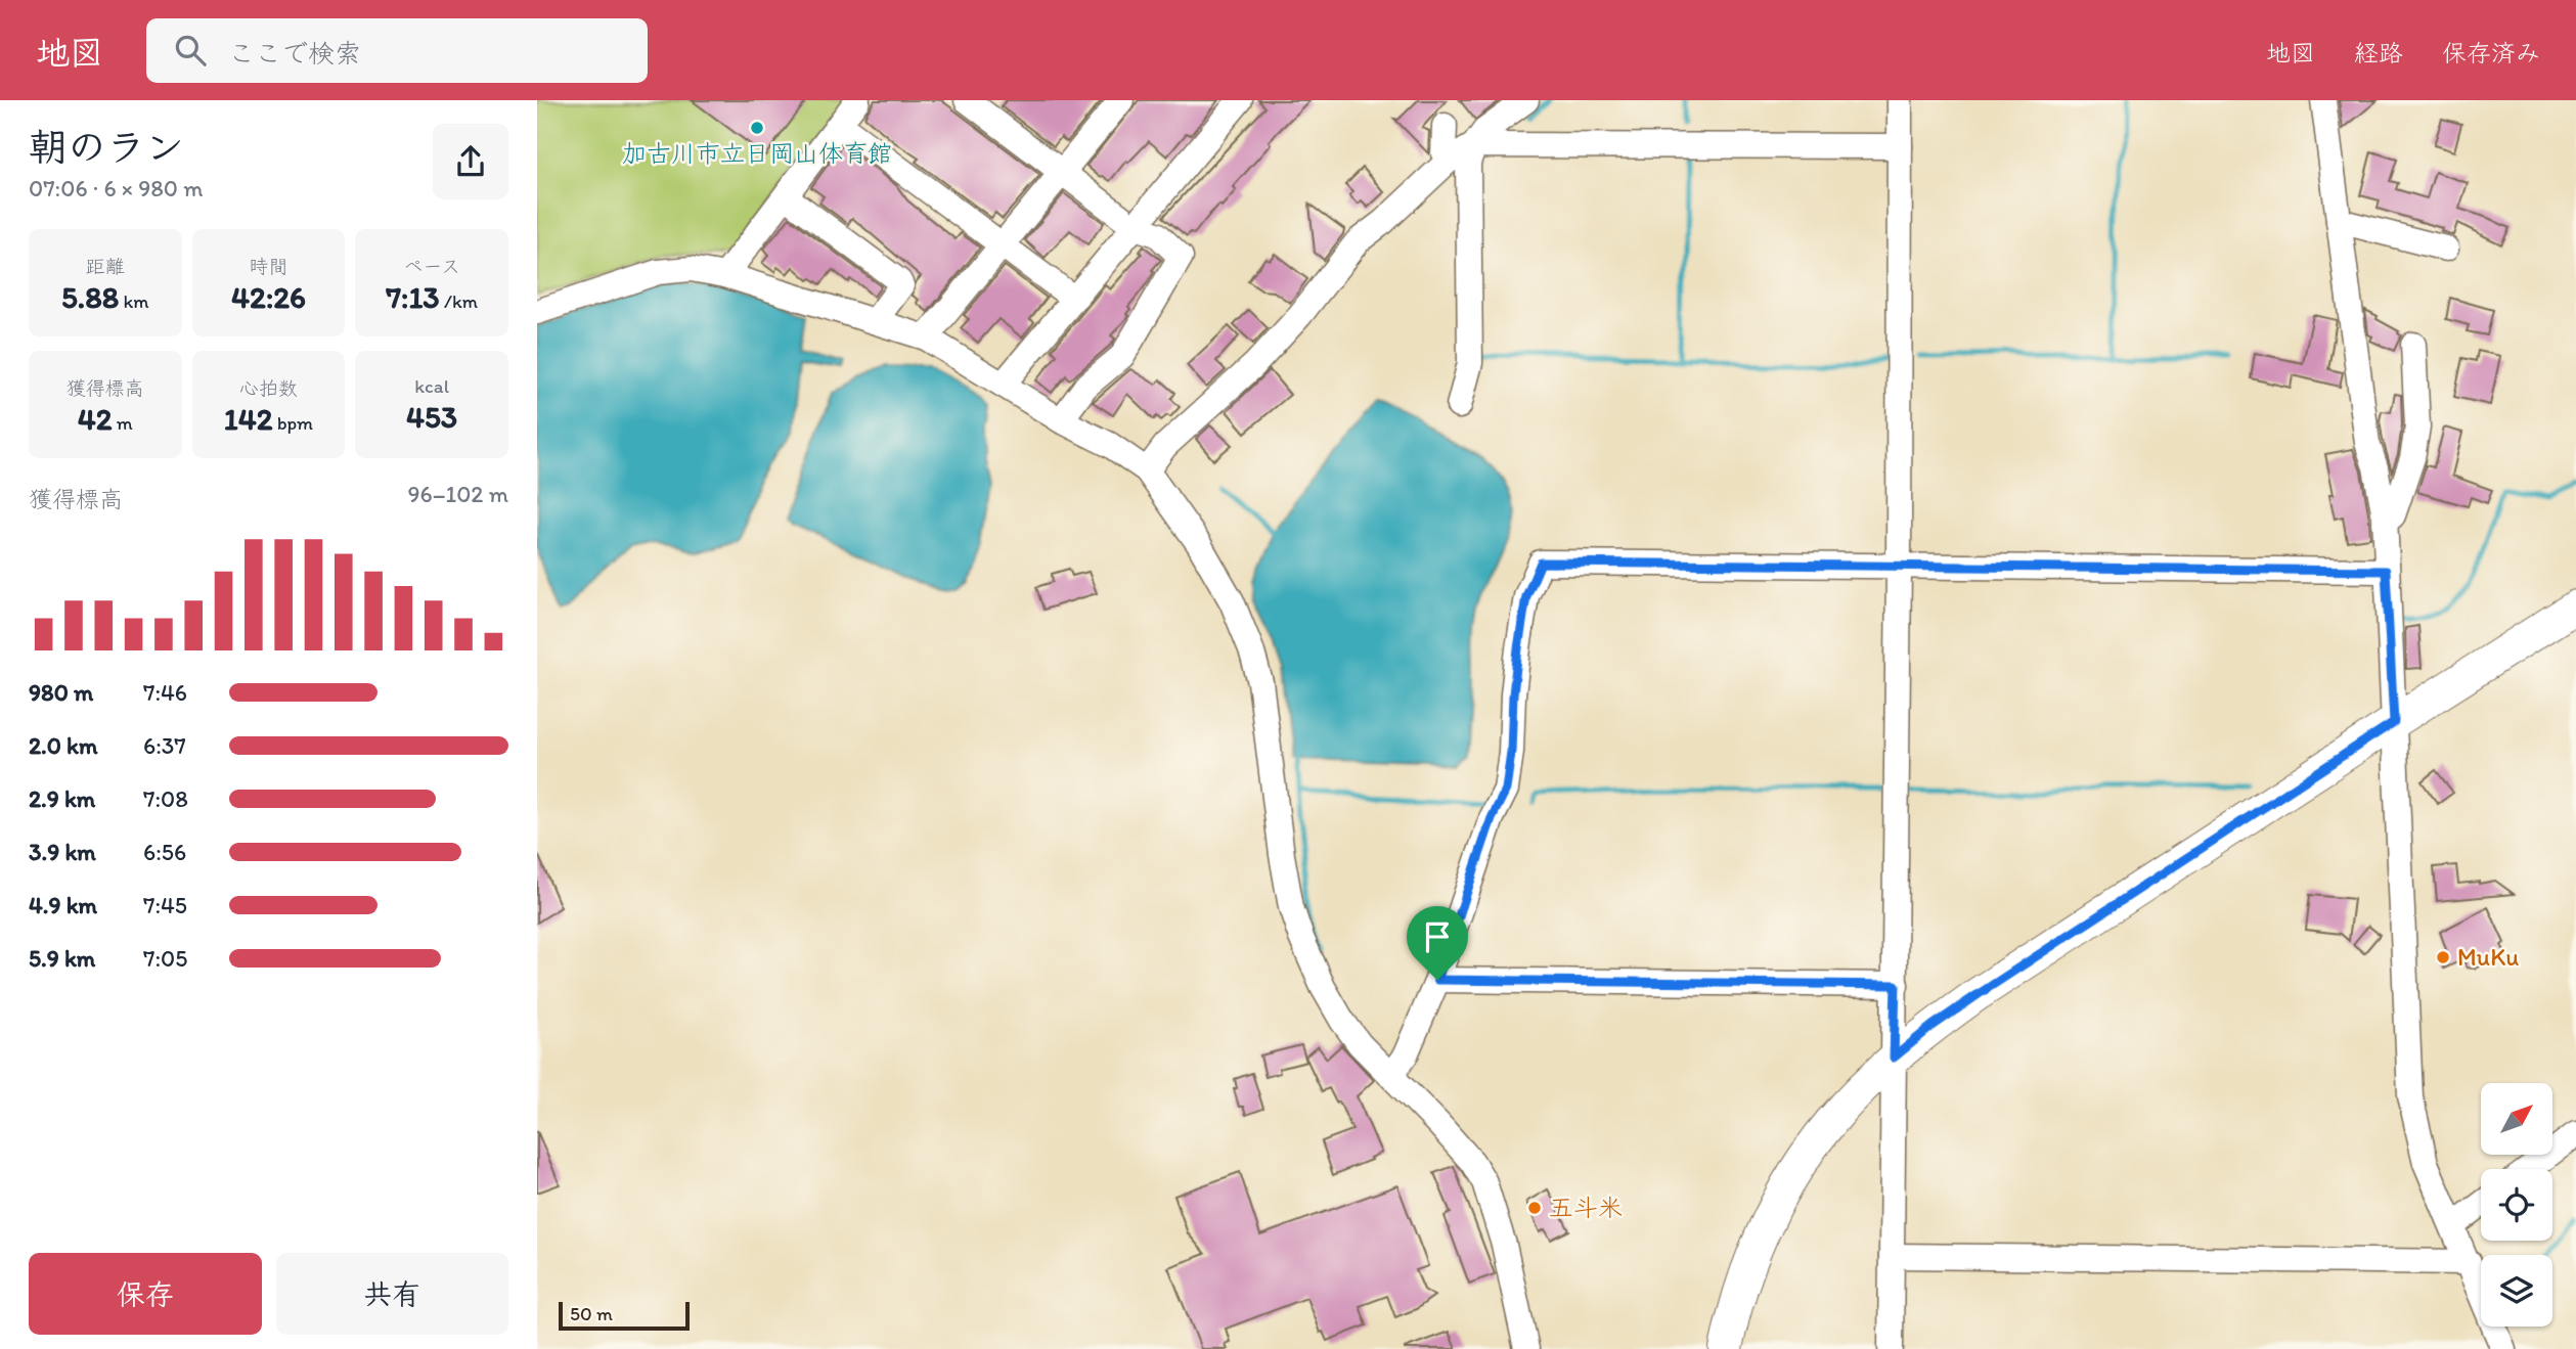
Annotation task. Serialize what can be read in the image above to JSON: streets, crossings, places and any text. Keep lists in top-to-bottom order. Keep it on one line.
{"places":["加古川市立日岡山体育館","MuKu","五斗米"],"scale_bar":"50 m","north":"top right","page":{"header":"地図","search":"ここで検索","nav":["地図","経路","保存済み"],"heading":["朝のラン","07:06 · 6 × 980 m"],"stats":[["距離","5.88 km"],["時間","42:26"],["ペース","7:13 /km"],["獲得標高","42 m"],["心拍数","142 bpm"],["kcal","453"]],"chart":["獲得標高","96–102 m"],"list":[{"name":"980 m","note":"7:46"},{"name":"2.0 km","note":"6:37"},{"name":"2.9 km","note":"7:08"},{"name":"3.9 km","note":"6:56"},{"name":"4.9 km","note":"7:45"},{"name":"5.9 km","note":"7:05"}],"buttons":["保存","共有"],"scale":"50 m"}}
